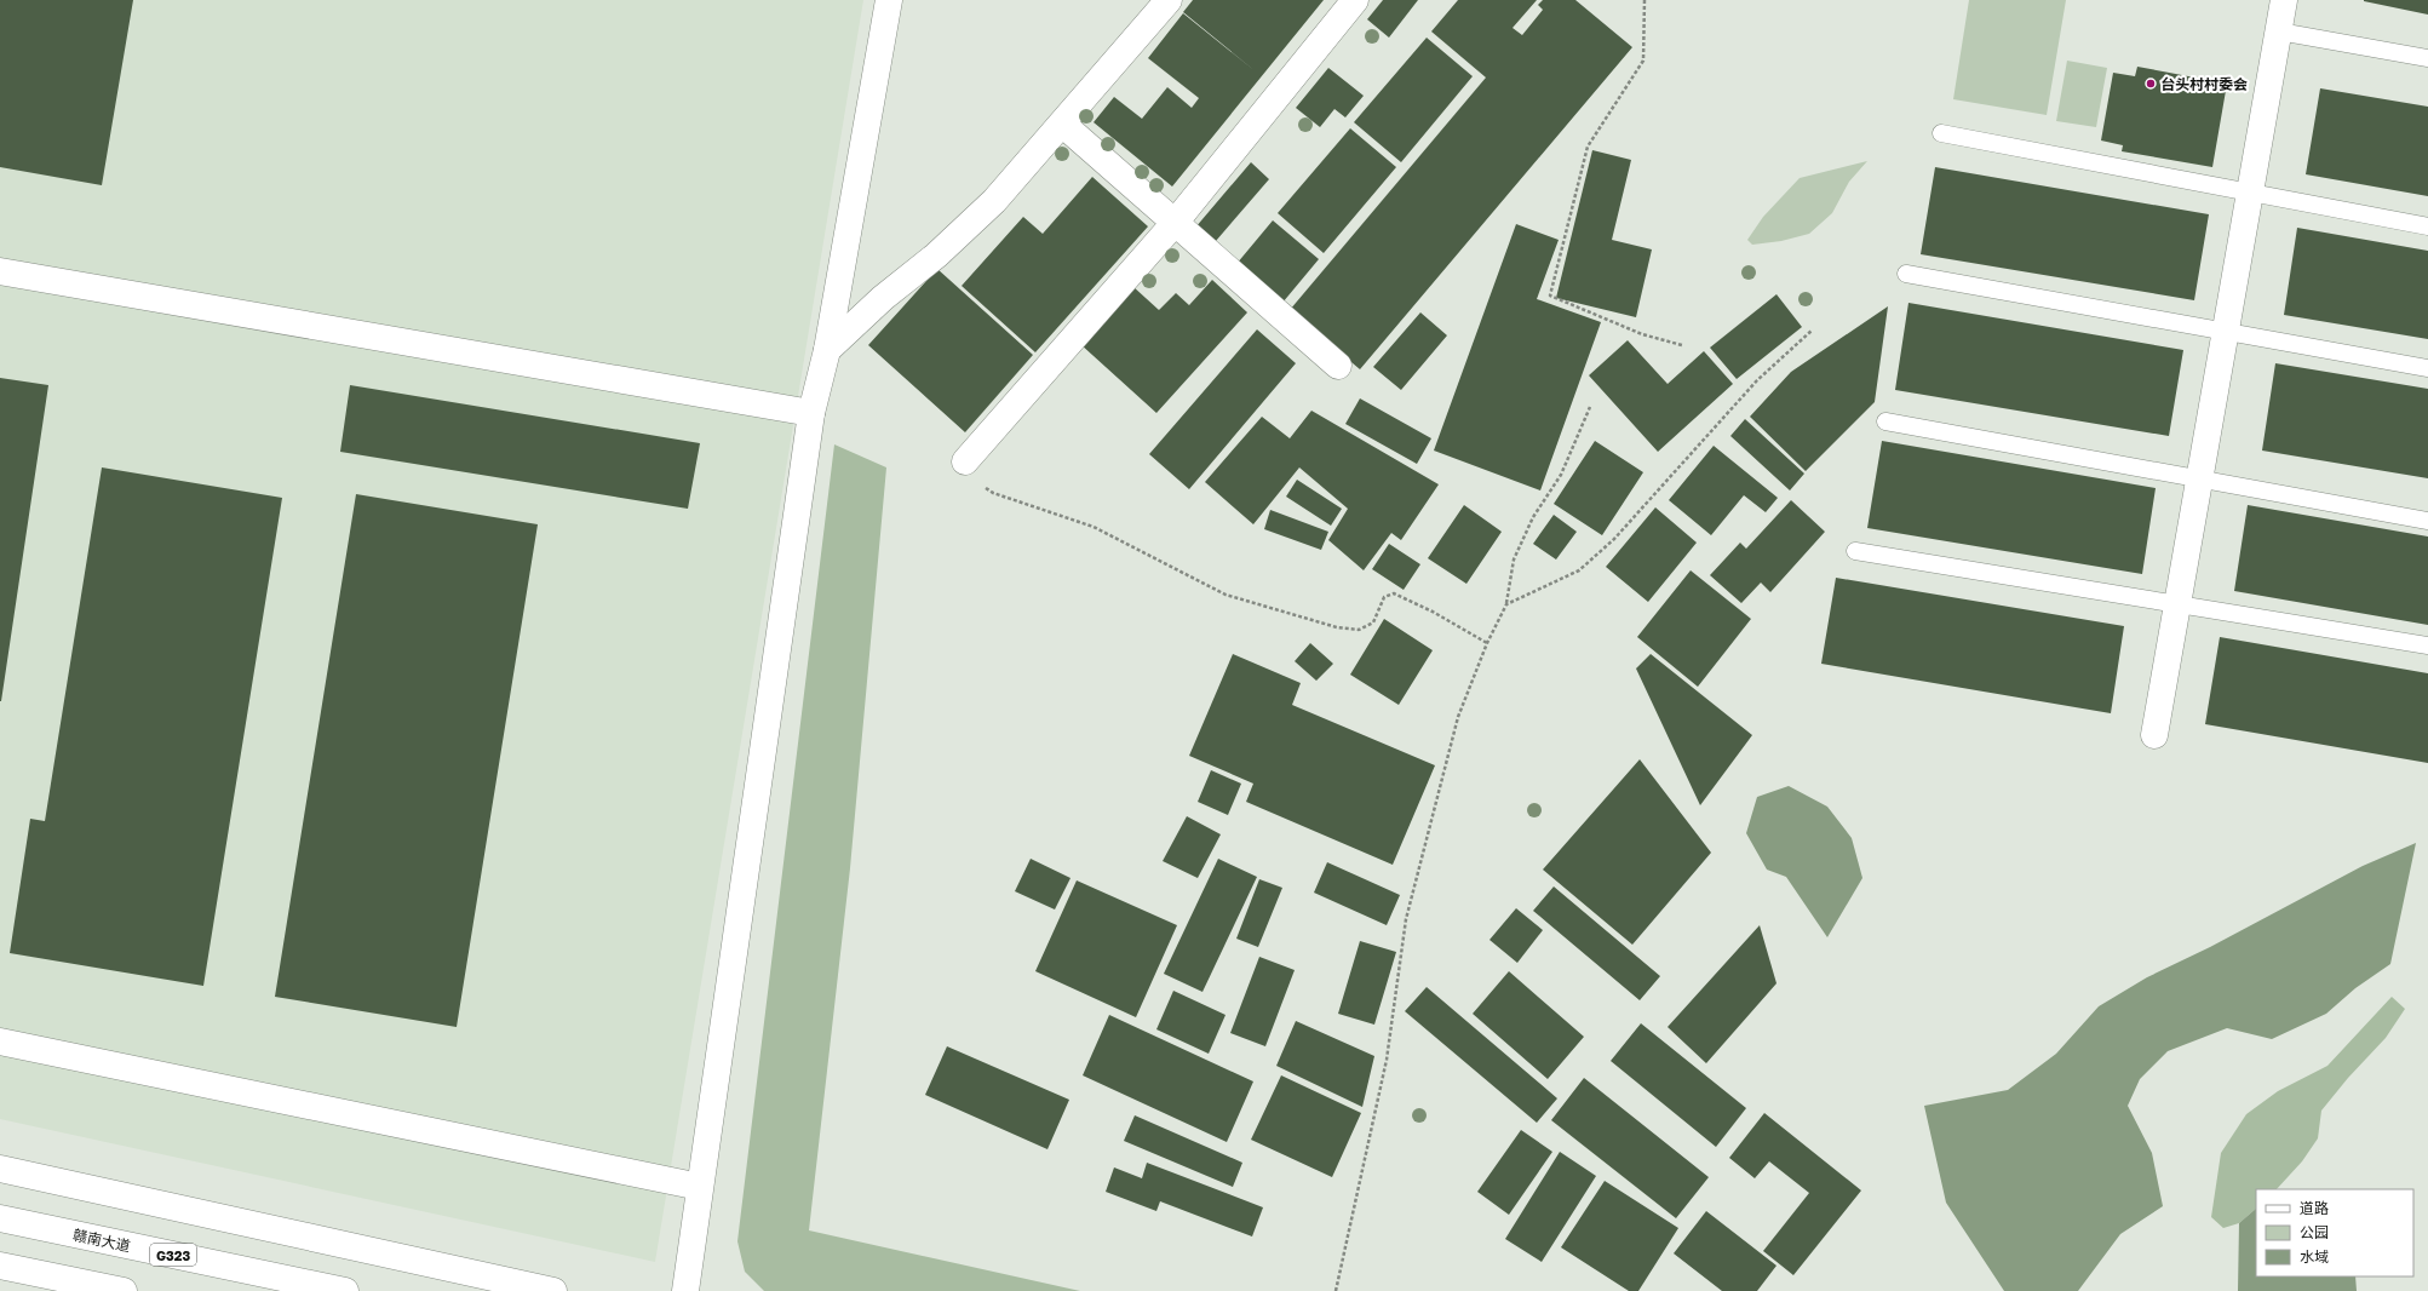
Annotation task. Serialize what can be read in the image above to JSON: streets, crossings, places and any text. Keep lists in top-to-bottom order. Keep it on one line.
{"streets":{"main road":["赣南大道","G323"]},"places":["台头村村委会"],"legend":["道路","公园","水域"]}
